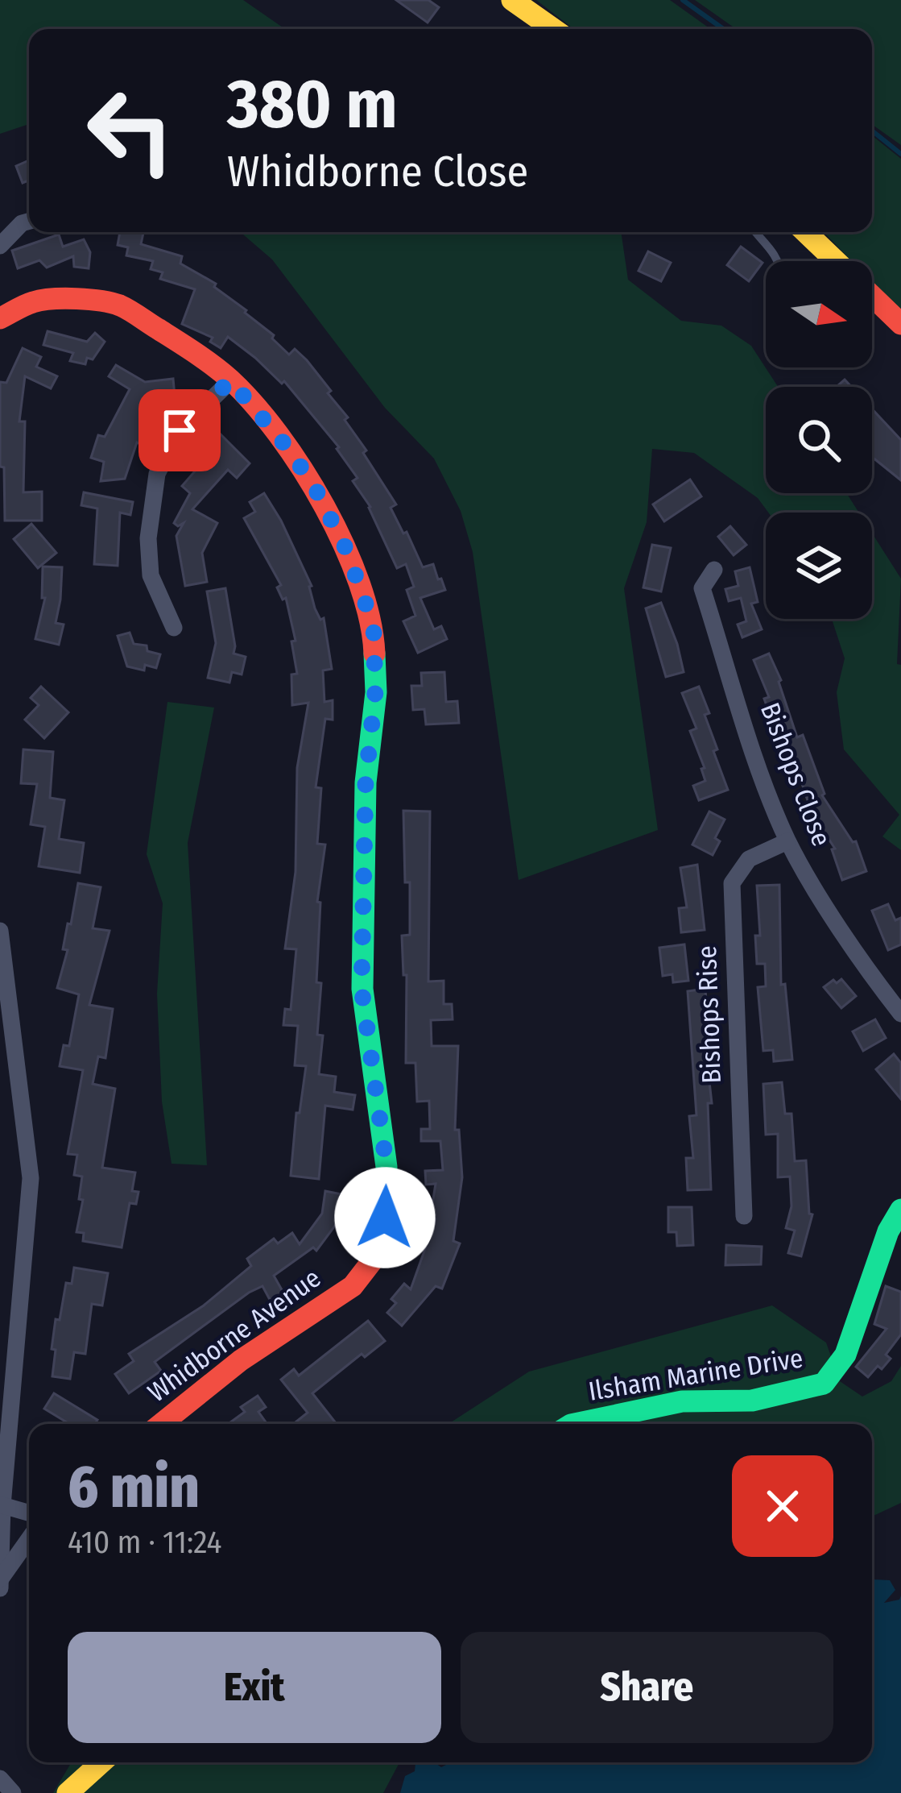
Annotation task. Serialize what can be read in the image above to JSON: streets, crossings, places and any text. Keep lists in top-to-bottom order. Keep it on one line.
{"streets":{"street":["Bishops Close","Bishops Rise","Whidborne Avenue","Ilsham Marine Drive"]},"crossings":[["Bishops Close","Bishops Rise"]],"north":"right","page":{"turn":["380 m","Whidborne Close"],"heading":["6 min","410 m · 11:24"],"buttons":["Exit","Share"]}}
